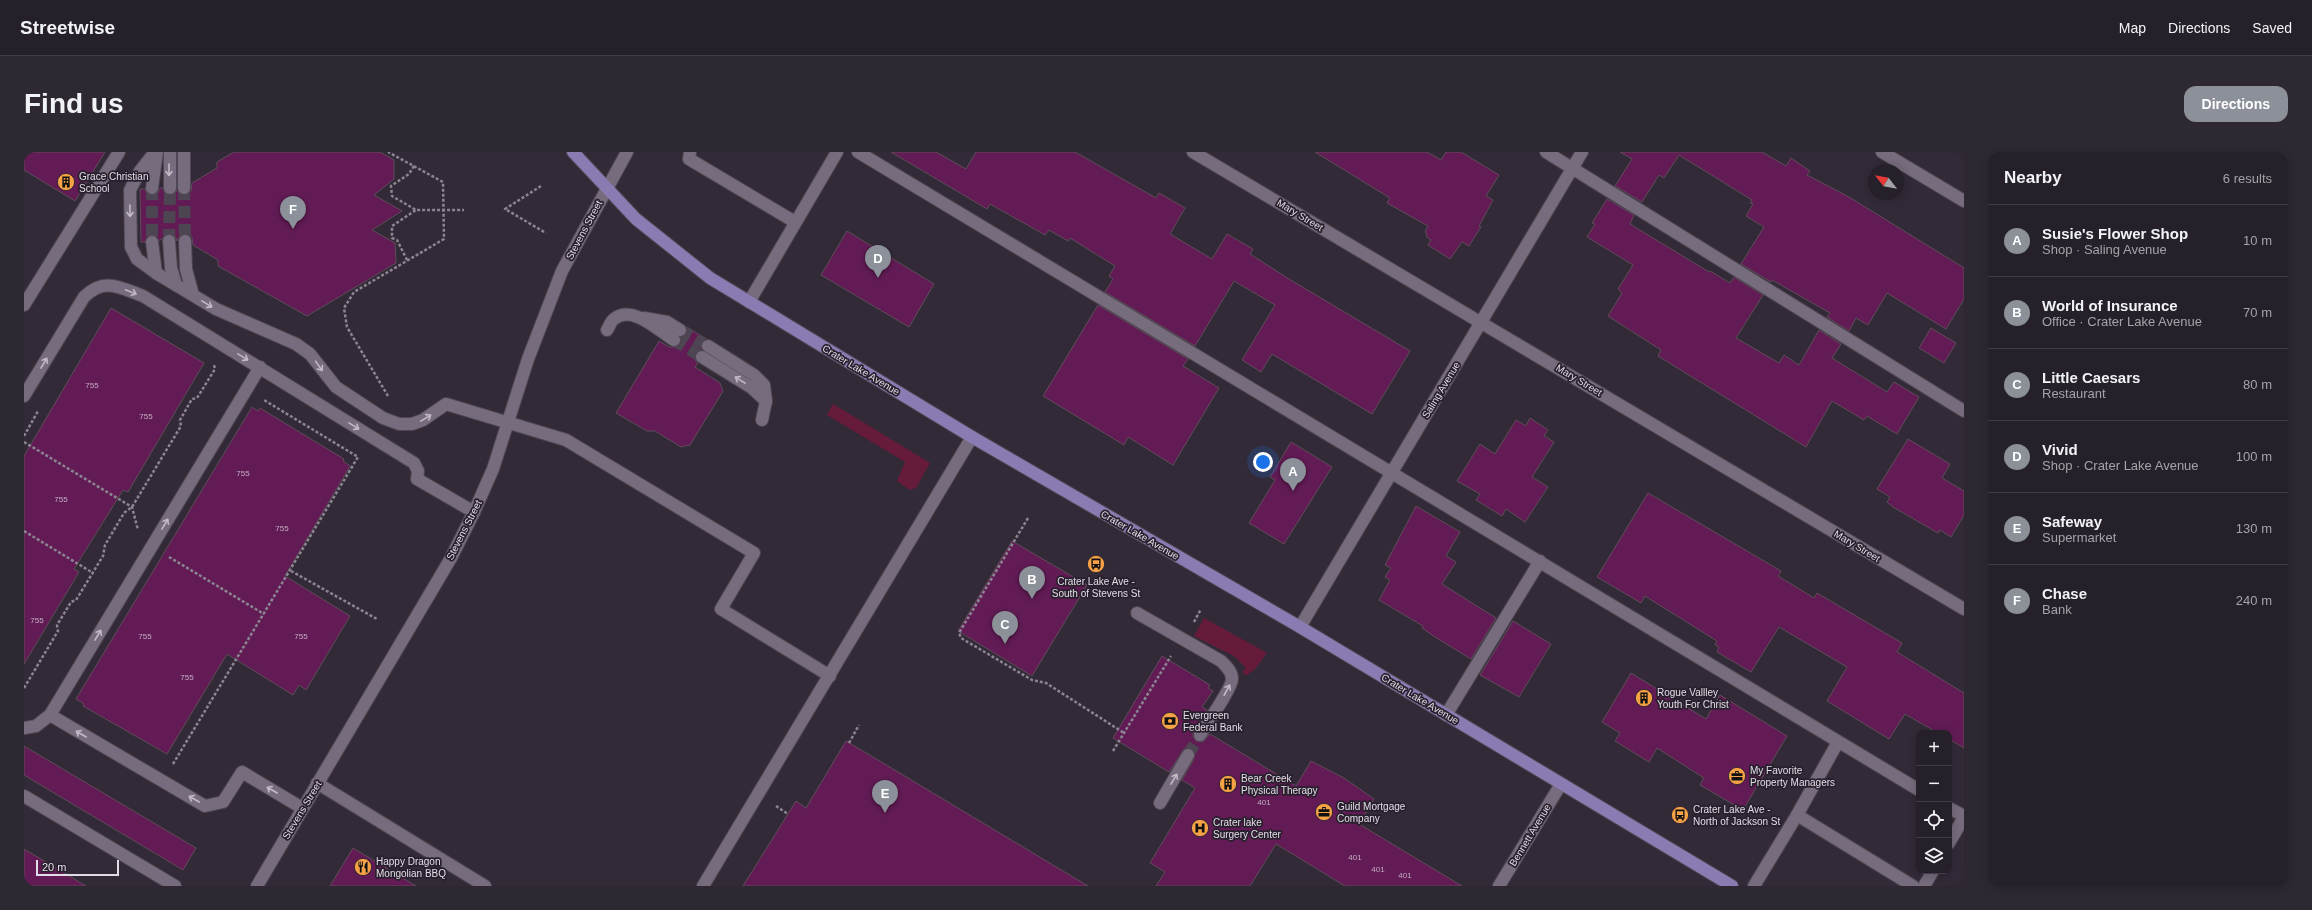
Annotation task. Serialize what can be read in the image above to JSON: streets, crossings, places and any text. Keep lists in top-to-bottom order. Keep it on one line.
{"streets":{"main road":["Crater Lake Avenue"],"street":["Mary Street","Stevens Street","Saling Avenue","Bennett Avenue"]},"crossings":[["Mary Street","Saling Avenue"],["Stevens Street","Crater Lake Avenue"],["Crater Lake Avenue","Saling Avenue"],["Crater Lake Avenue","Bennett Avenue"]],"places":{"building":["Grace Christian School","Rogue Vallley Youth For Christ","Bear Creek Physical Therapy"],"bus stop":["Crater Lake Ave - South of Stevens St","Crater Lake Ave - North of Jackson St"],"bank":["Evergreen Federal Bank"],"office":["My Favorite Property Managers","Guild Mortgage Company"],"hospital":["Crater lake Surgery Center"],"restaurant":["Happy Dragon Mongolian BBQ"]},"house_numbers":["755","755","755","755","755","755","755","755","755","401","401","401","401"],"scale_bar":"20 m","north":"top left","page":{"header":"Streetwise","nav":["Map","Directions","Saved"],"buttons":"Directions","title":"Find us","heading":["Nearby","6 results"],"pins":["F","D","A","B","C","E"],"list":[{"mark":"A","name":"Susie's Flower Shop","note":"Shop · Saling Avenue","value":"10 m"},{"mark":"B","name":"World of Insurance","note":"Office · Crater Lake Avenue","value":"70 m"},{"mark":"C","name":"Little Caesars","note":"Restaurant","value":"80 m"},{"mark":"D","name":"Vivid","note":"Shop · Crater Lake Avenue","value":"100 m"},{"mark":"E","name":"Safeway","note":"Supermarket","value":"130 m"},{"mark":"F","name":"Chase","note":"Bank","value":"240 m"}],"map_buttons":["+","−"],"scale":"20 m"}}
